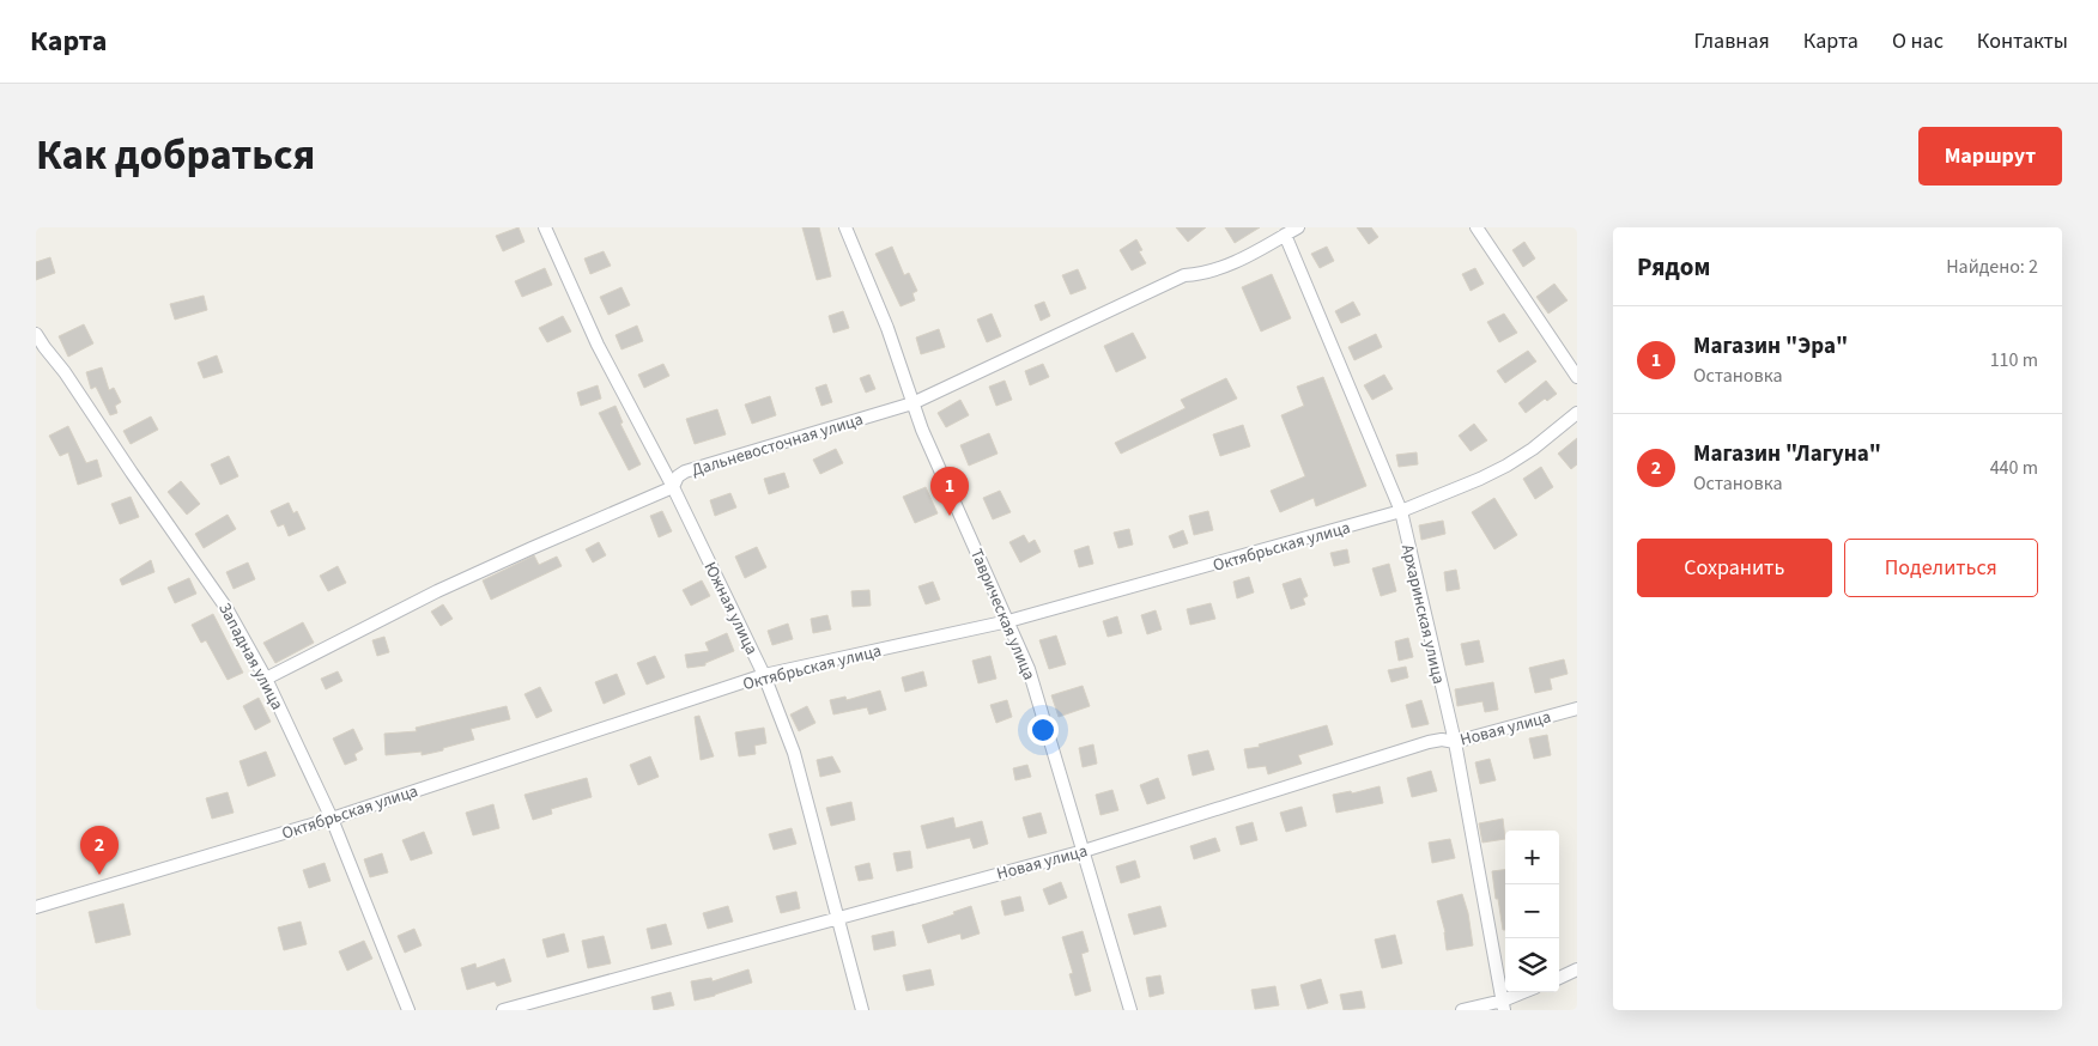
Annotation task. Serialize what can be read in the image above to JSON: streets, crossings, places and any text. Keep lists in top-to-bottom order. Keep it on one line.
{"streets":{"street":["Дальневосточная улица","Октябрьская улица","Южная улица","Таврическая улица","Архаринская улица","Западная улица","Новая улица"]},"crossings":[["Дальневосточная улица","Южная улица"],["Дальневосточная улица","Таврическая улица"],["Дальневосточная улица","Архаринская улица"],["Дальневосточная улица","Западная улица"],["Октябрьская улица","Южная улица"],["Октябрьская улица","Таврическая улица"],["Октябрьская улица","Архаринская улица"],["Октябрьская улица","Западная улица"],["Южная улица","Новая улица"],["Таврическая улица","Новая улица"],["Архаринская улица","Новая улица"]],"page":{"header":"Карта","nav":["Главная","Карта","О нас","Контакты"],"title":"Как добраться","buttons":["Маршрут",["Сохранить","Поделиться"]],"heading":["Рядом","Найдено: 2"],"list":[{"mark":"1","name":"Магазин \"Эра\"","note":"Остановка","value":"110 m"},{"mark":"2","name":"Магазин \"Лагуна\"","note":"Остановка","value":"440 m"}],"pins":["1","2"],"map_buttons":["+","−"]}}
